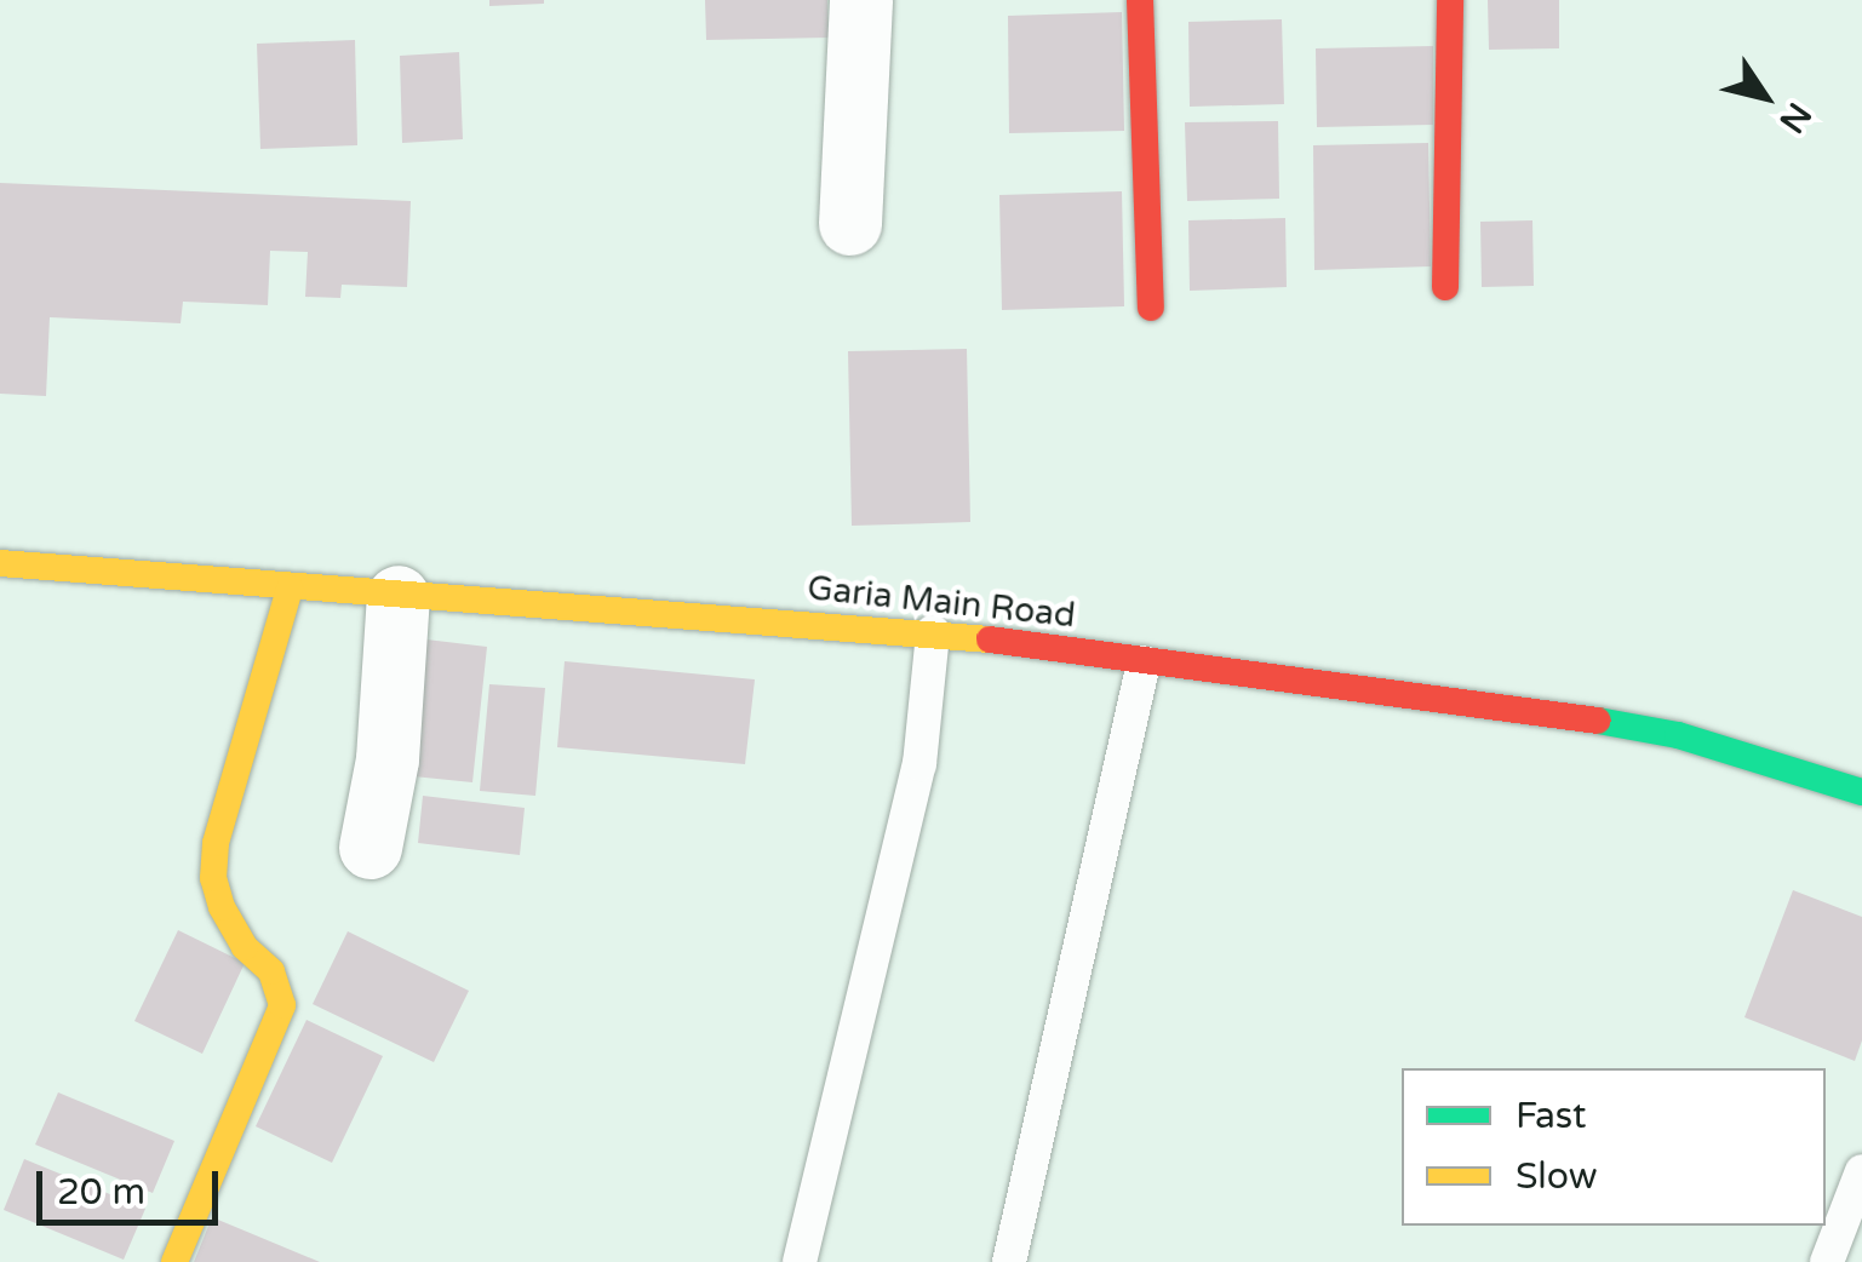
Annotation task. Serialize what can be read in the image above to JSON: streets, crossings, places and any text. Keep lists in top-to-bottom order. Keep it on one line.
{"streets":{"main road":["Garia Main Road"]},"legend":["Fast","Slow"],"scale_bar":"20 m","north":"bottom right"}
